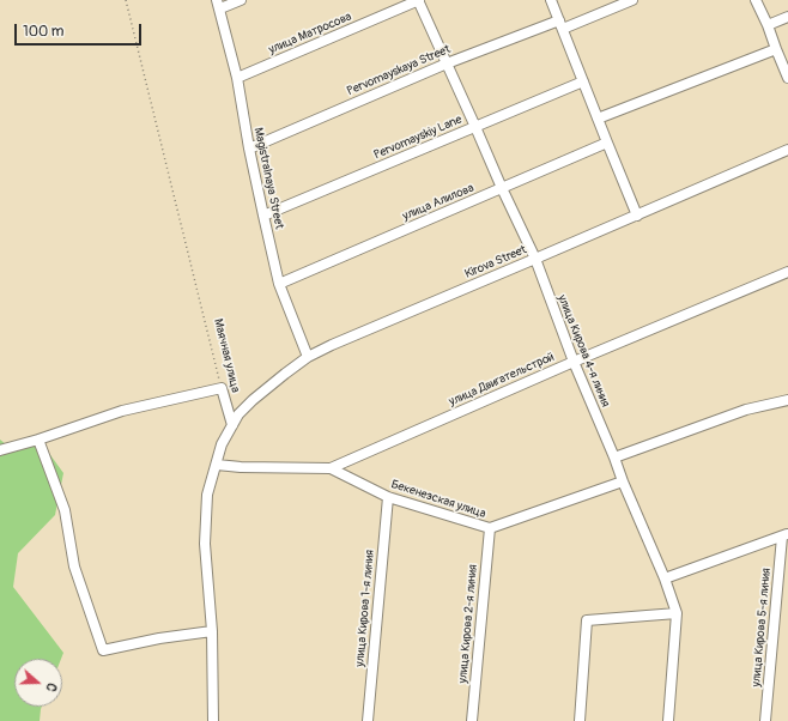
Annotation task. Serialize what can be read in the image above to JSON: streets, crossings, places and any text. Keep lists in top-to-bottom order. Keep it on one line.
{"streets":{"street":["улица Матросова","Pervomayskaya Street","Pervomayskiy Lane","Magistralnaya Street","улица Алилова","Kirova Street","улица Кирова 4-я линия","Маячная улица","улица Двигательстрой","Бекенезская улица","улица Кирова 1-я линия","улица Кирова 2-я линия","улица Кирова 5-я линия"]},"crossings":[["улица Матросова","Magistralnaya Street"],["улица Матросова","улица Кирова 4-я линия"],["Pervomayskaya Street","Magistralnaya Street"],["Pervomayskaya Street","улица Кирова 4-я линия"],["Pervomayskiy Lane","Magistralnaya Street"],["Pervomayskiy Lane","улица Кирова 4-я линия"],["Magistralnaya Street","улица Алилова"],["Magistralnaya Street","Kirova Street"],["улица Алилова","улица Кирова 4-я линия"],["Kirova Street","улица Кирова 4-я линия"],["Kirova Street","Маячная улица"],["улица Кирова 4-я линия","улица Двигательстрой"],["улица Кирова 4-я линия","Бекенезская улица"],["улица Двигательстрой","Бекенезская улица"],["Бекенезская улица","улица Кирова 1-я линия"],["Бекенезская улица","улица Кирова 2-я линия"]],"scale_bar":"100 m","north":"right"}
